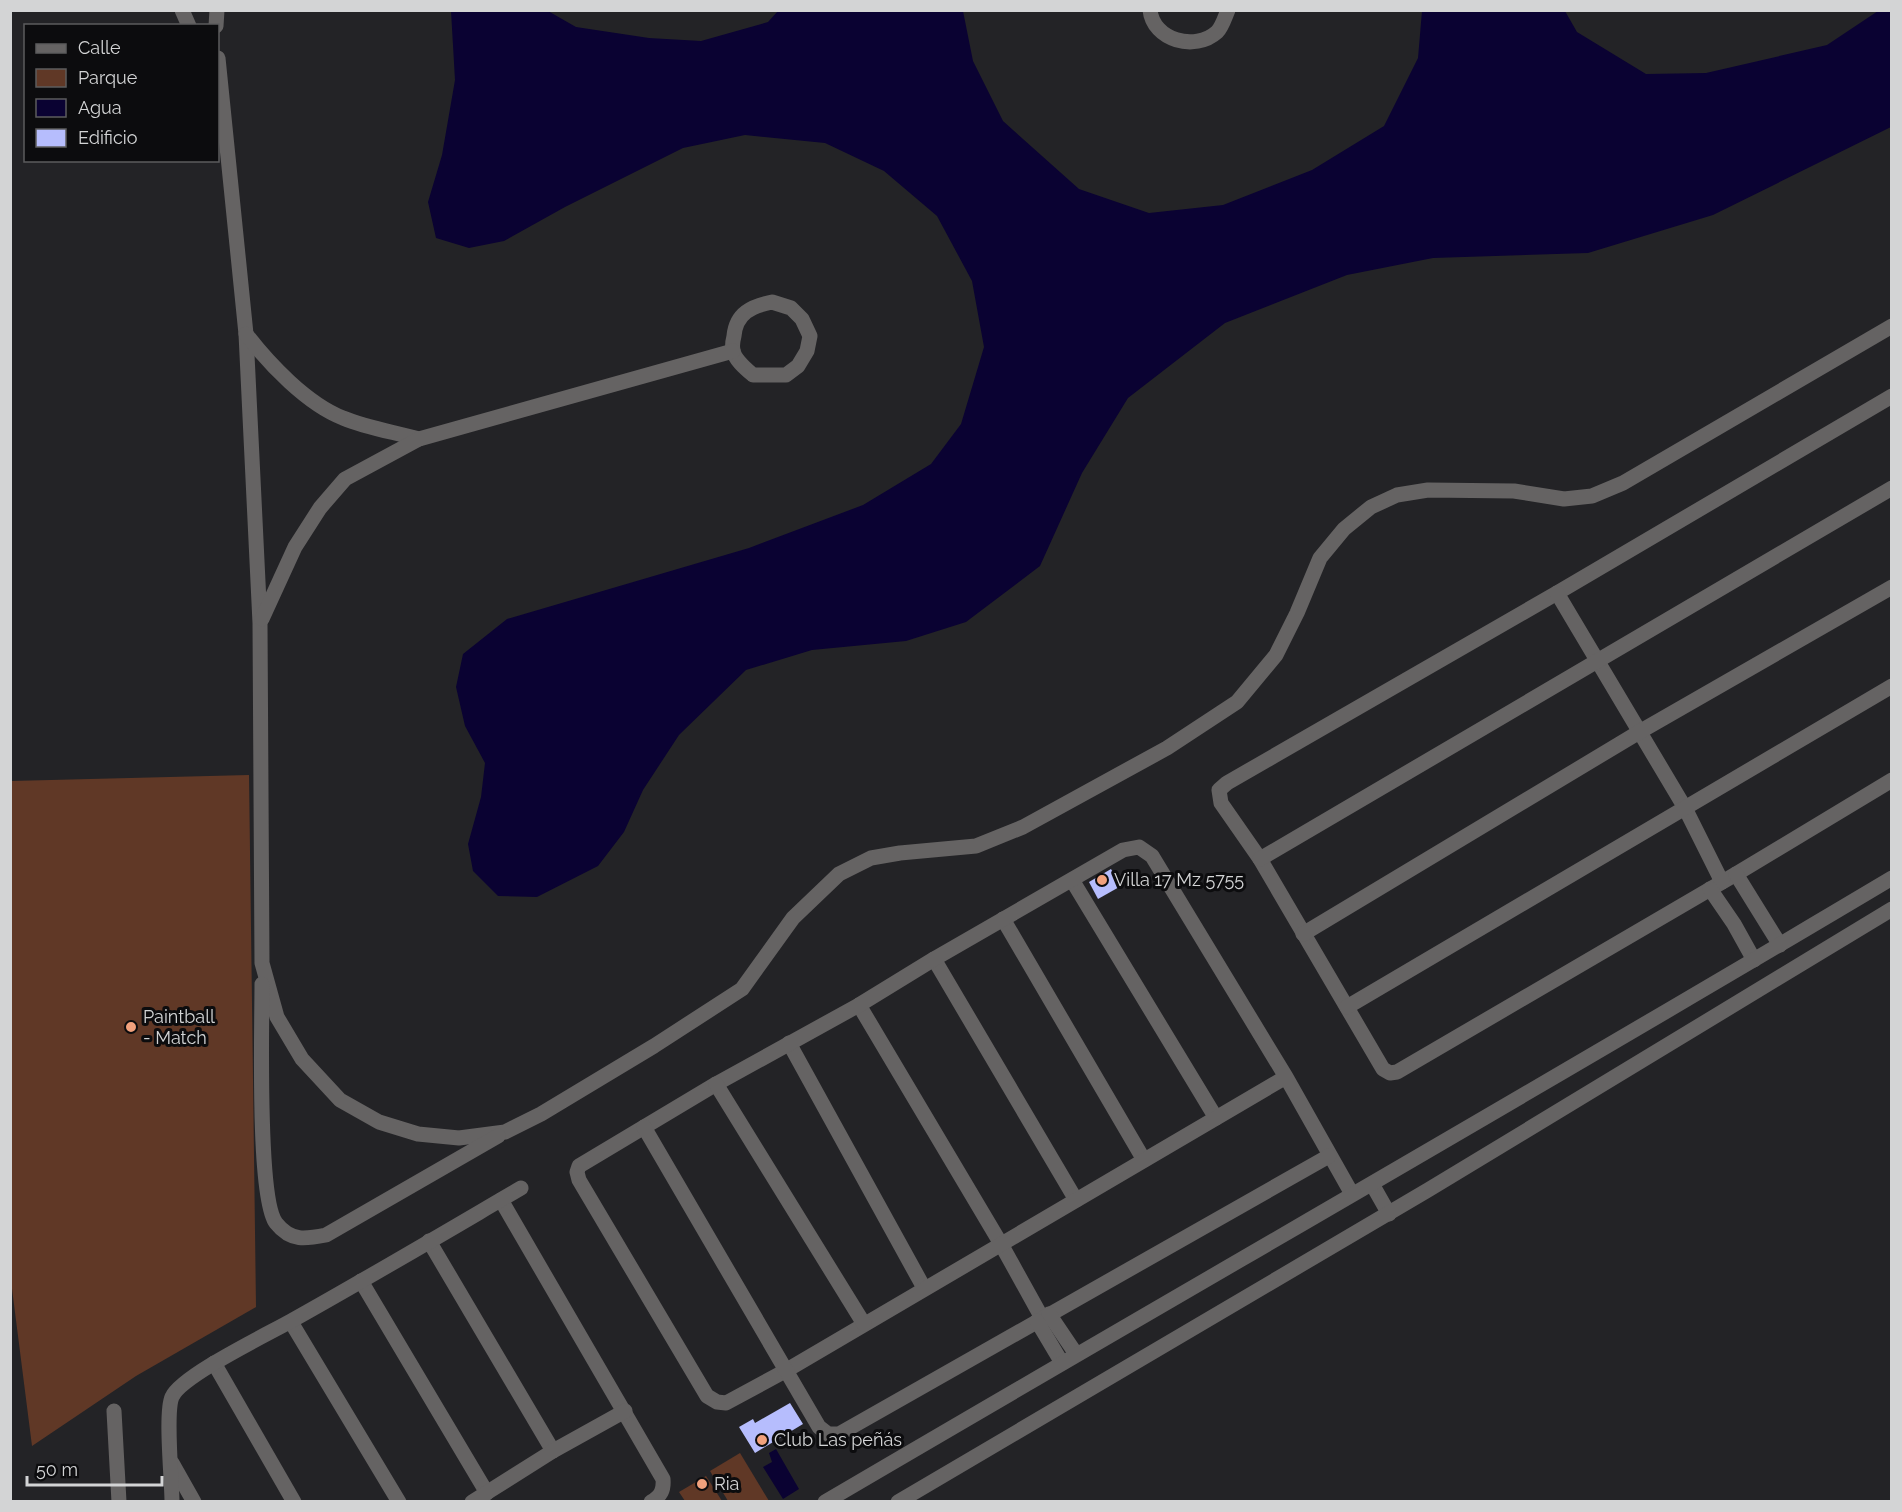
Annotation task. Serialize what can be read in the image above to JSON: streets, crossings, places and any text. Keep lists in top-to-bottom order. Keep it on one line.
{"places":["Villa 17 Mz 5755","Paintball - Match","Club Las peñás","Ria"],"legend":["Calle","Parque","Agua","Edificio"],"scale_bar":"50 m"}
